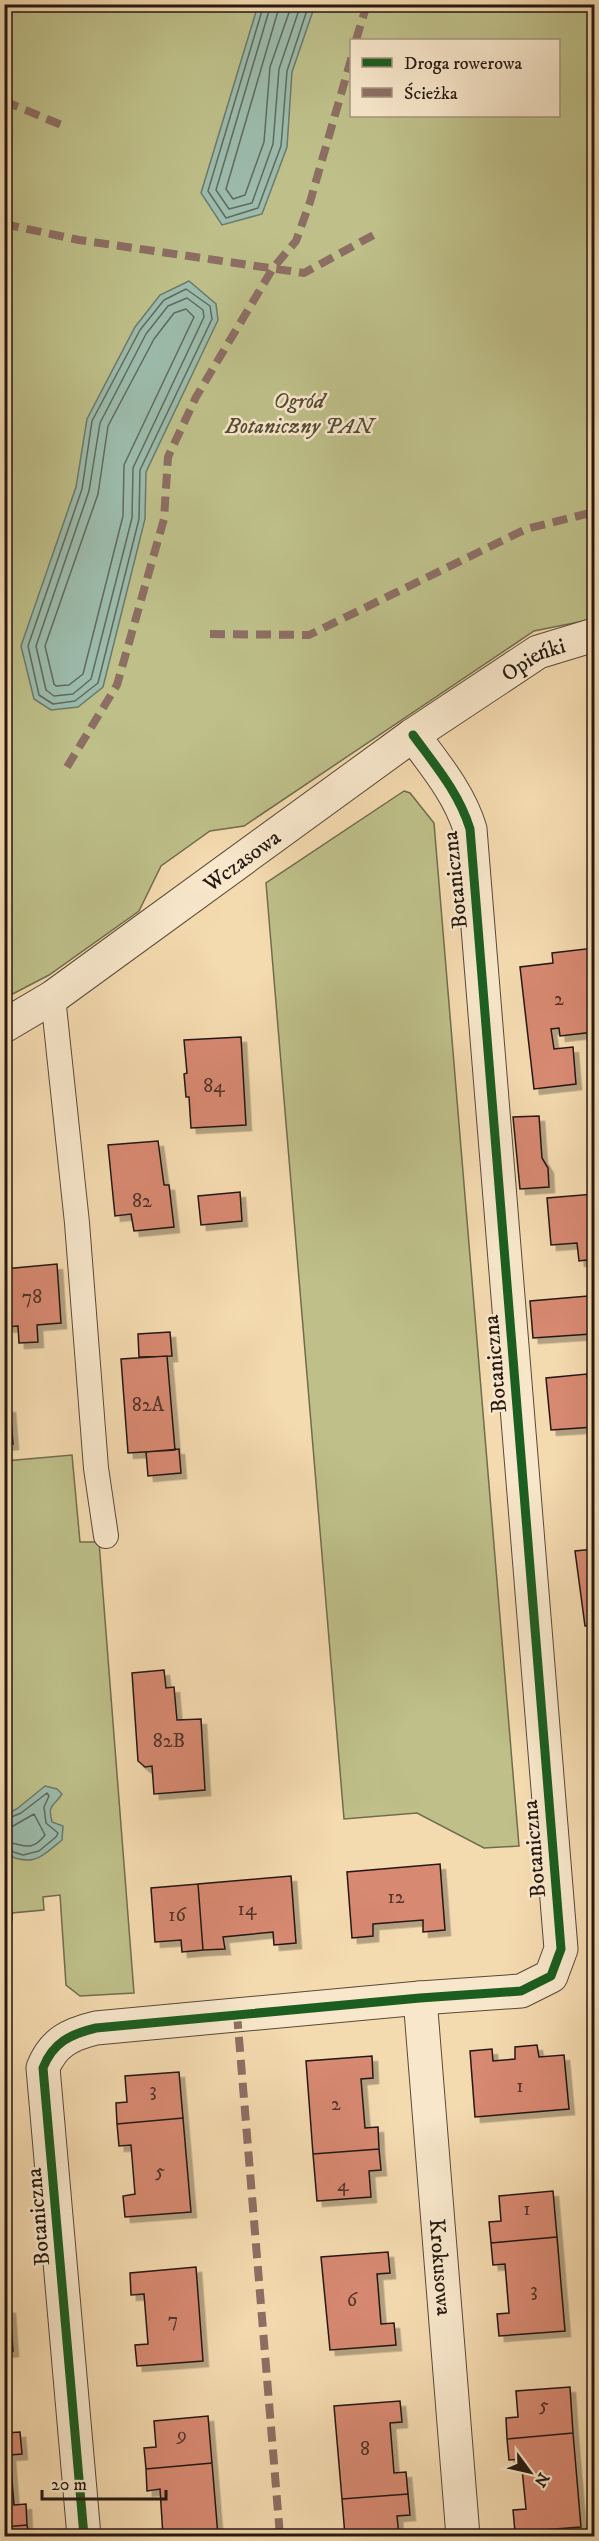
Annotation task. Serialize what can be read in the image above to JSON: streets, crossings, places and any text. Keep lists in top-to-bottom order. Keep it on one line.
{"streets":{"street":["Opieńki","Wczasowa","Botaniczna","Krokusowa"]},"crossings":[["Opieńki","Wczasowa"],["Wczasowa","Botaniczna"],["Botaniczna","Krokusowa"]],"parks":["Ogród Botaniczny PAN"],"house_numbers":["2","84","82","78","82A","82B","12","14","16","1","3","2","5","4","1","3","6","7","5","9","8"],"legend":["Droga rowerowa","Ścieżka"],"scale_bar":"20 m","north":"bottom right"}
